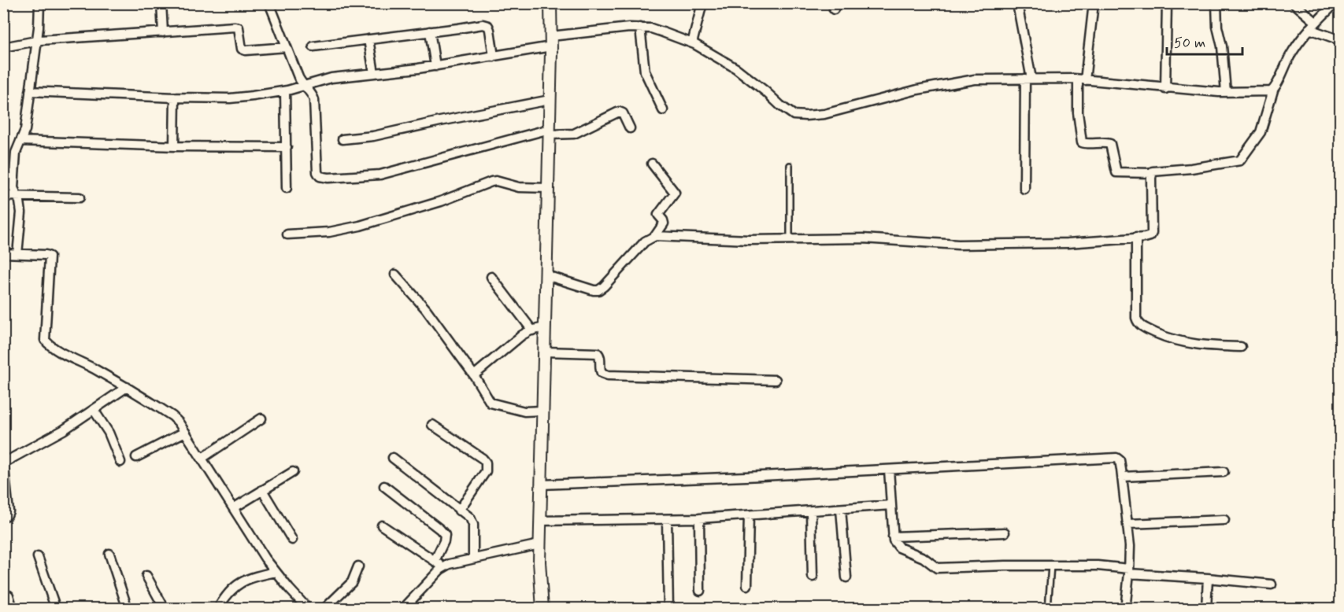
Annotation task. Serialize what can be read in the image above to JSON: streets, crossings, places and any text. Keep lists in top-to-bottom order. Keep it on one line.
{"scale_bar":"50 m"}
